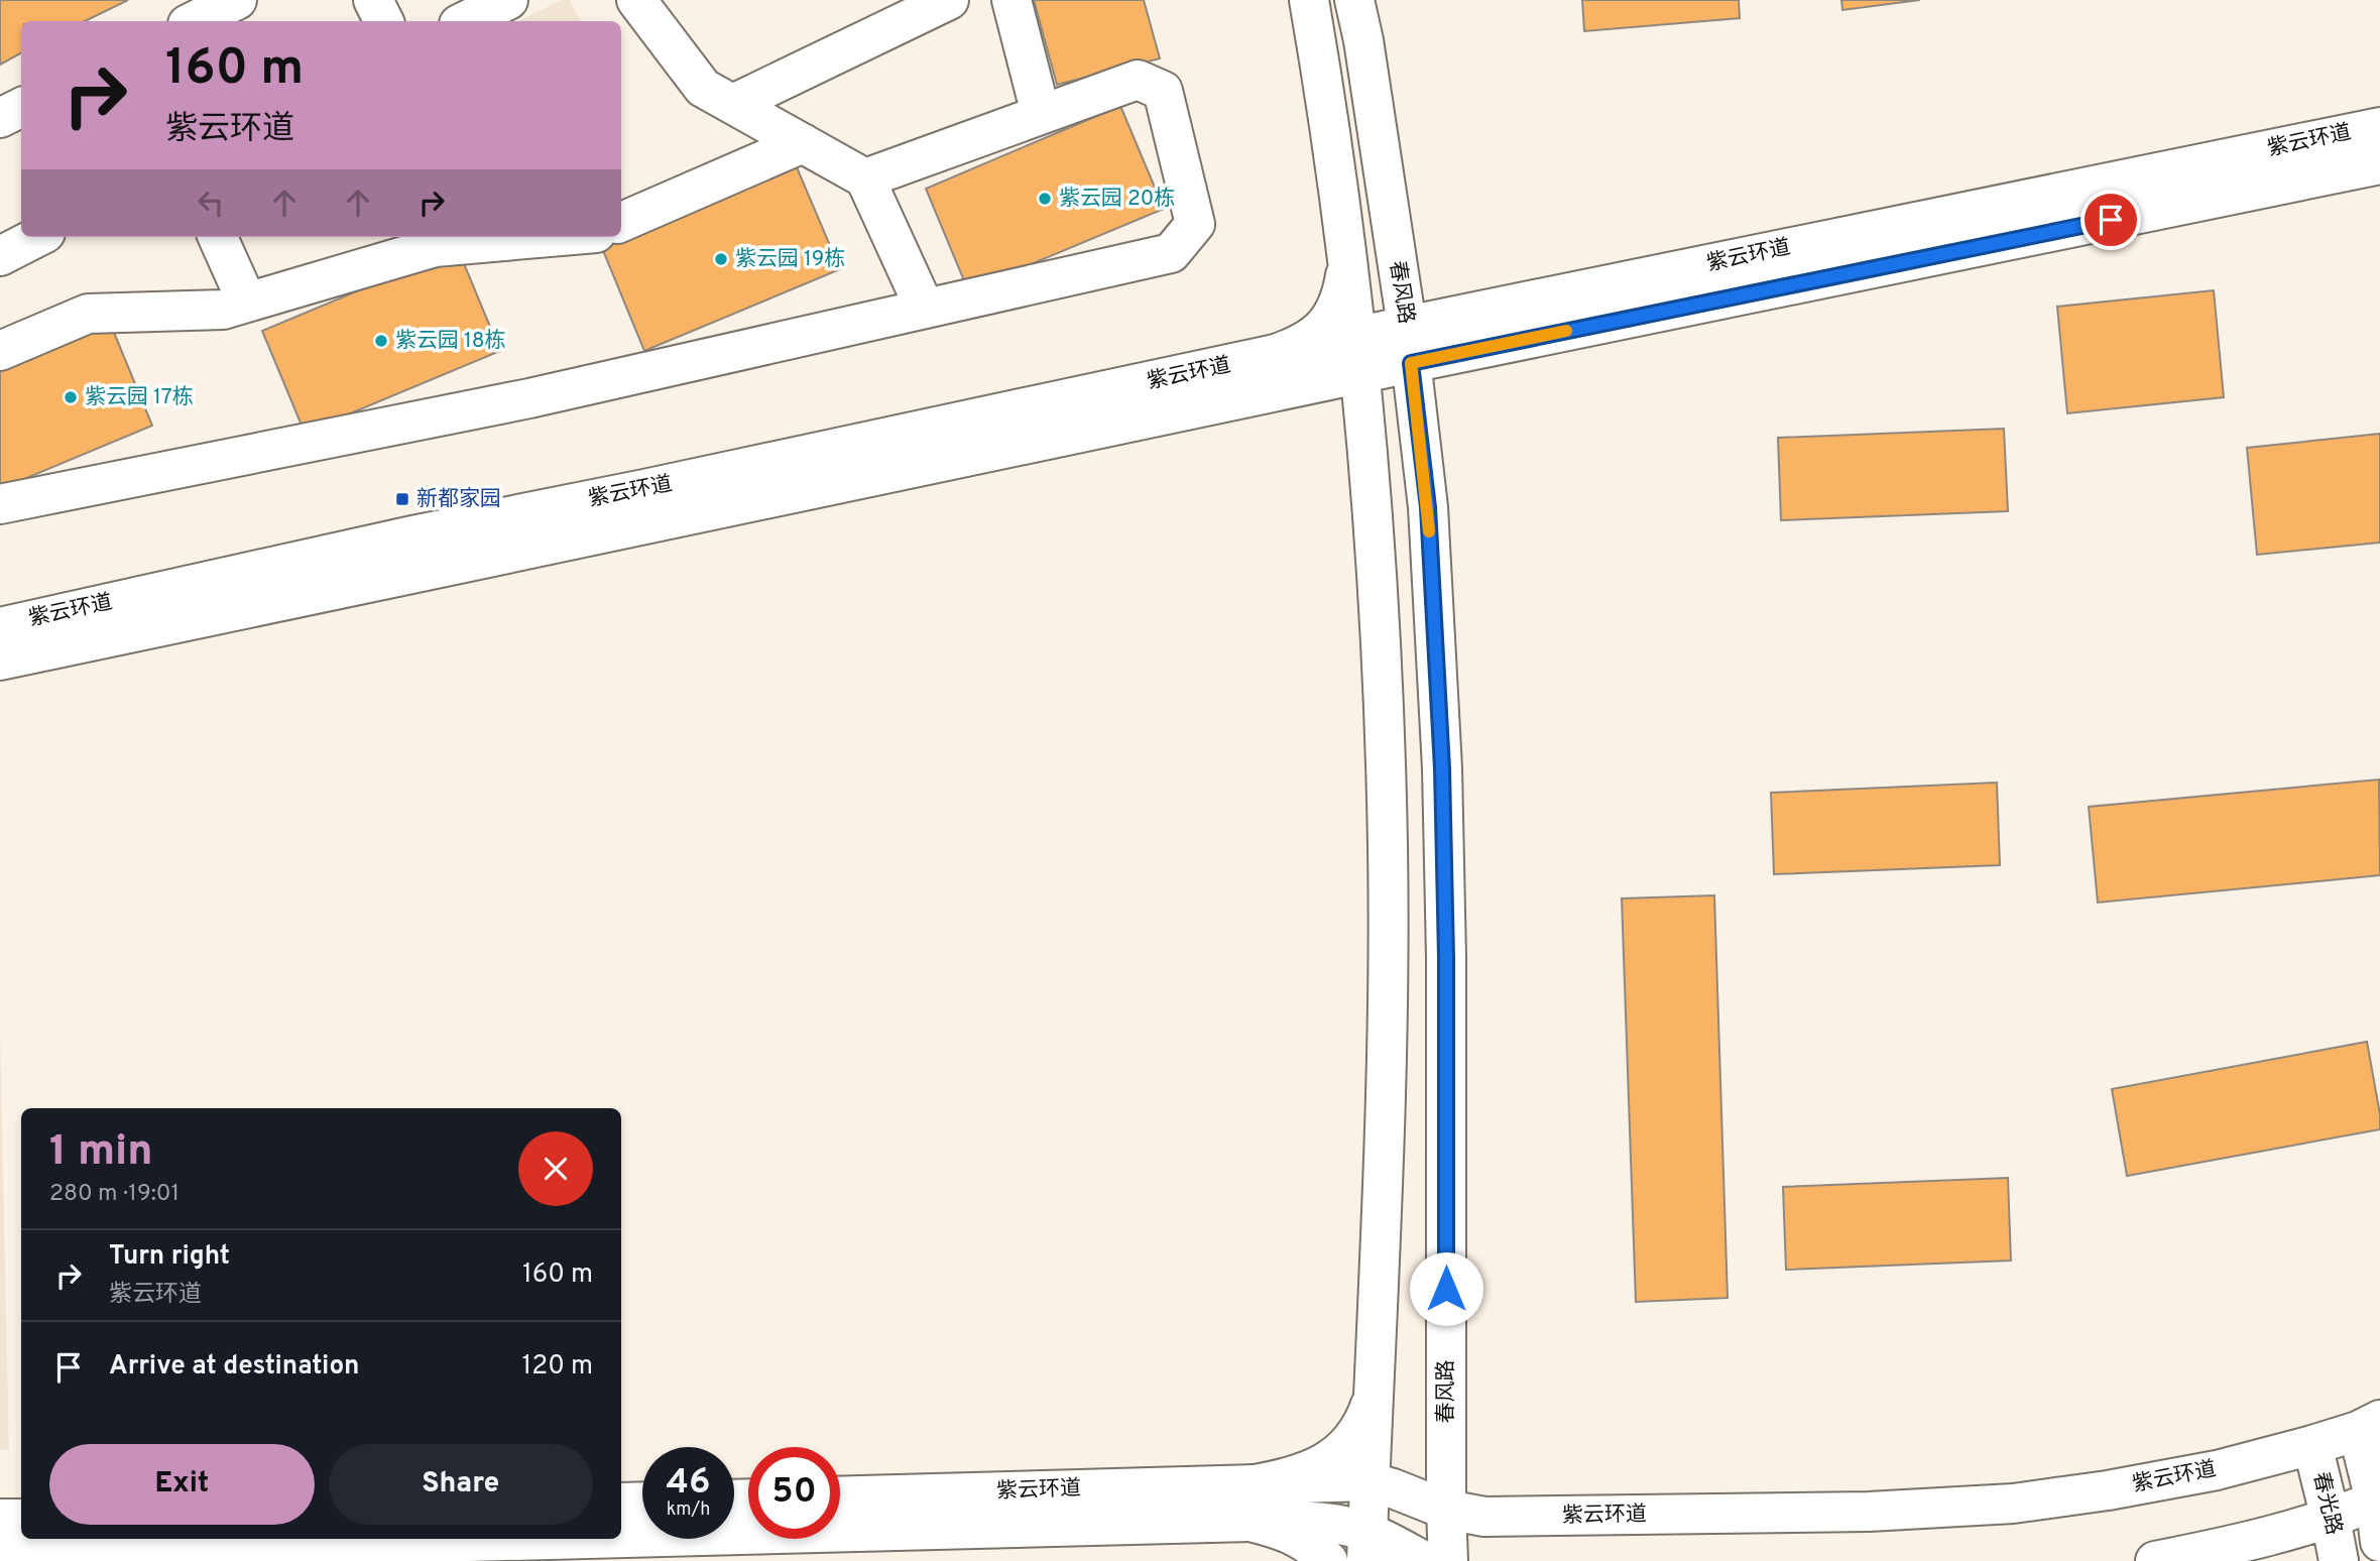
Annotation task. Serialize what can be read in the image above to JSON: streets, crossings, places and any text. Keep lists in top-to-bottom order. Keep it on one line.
{"streets":{"street":["紫云环道","春风路","春光路"]},"crossings":[["紫云环道","春风路"],["紫云环道","春光路"]],"places":{"other":["紫云园 20栋","紫云园 19栋","紫云园 18栋","紫云园 17栋"],"transit":["新都家园"]},"page":{"turn":["160 m","紫云环道"],"heading":["1 min","280 m · 19:01"],"list":[{"name":"Turn right","note":"紫云环道","value":"160 m"},{"name":"Arrive at destination","value":"120 m"}],"buttons":["Exit","Share"],"speed":"46 km/h","limit":"50"}}
